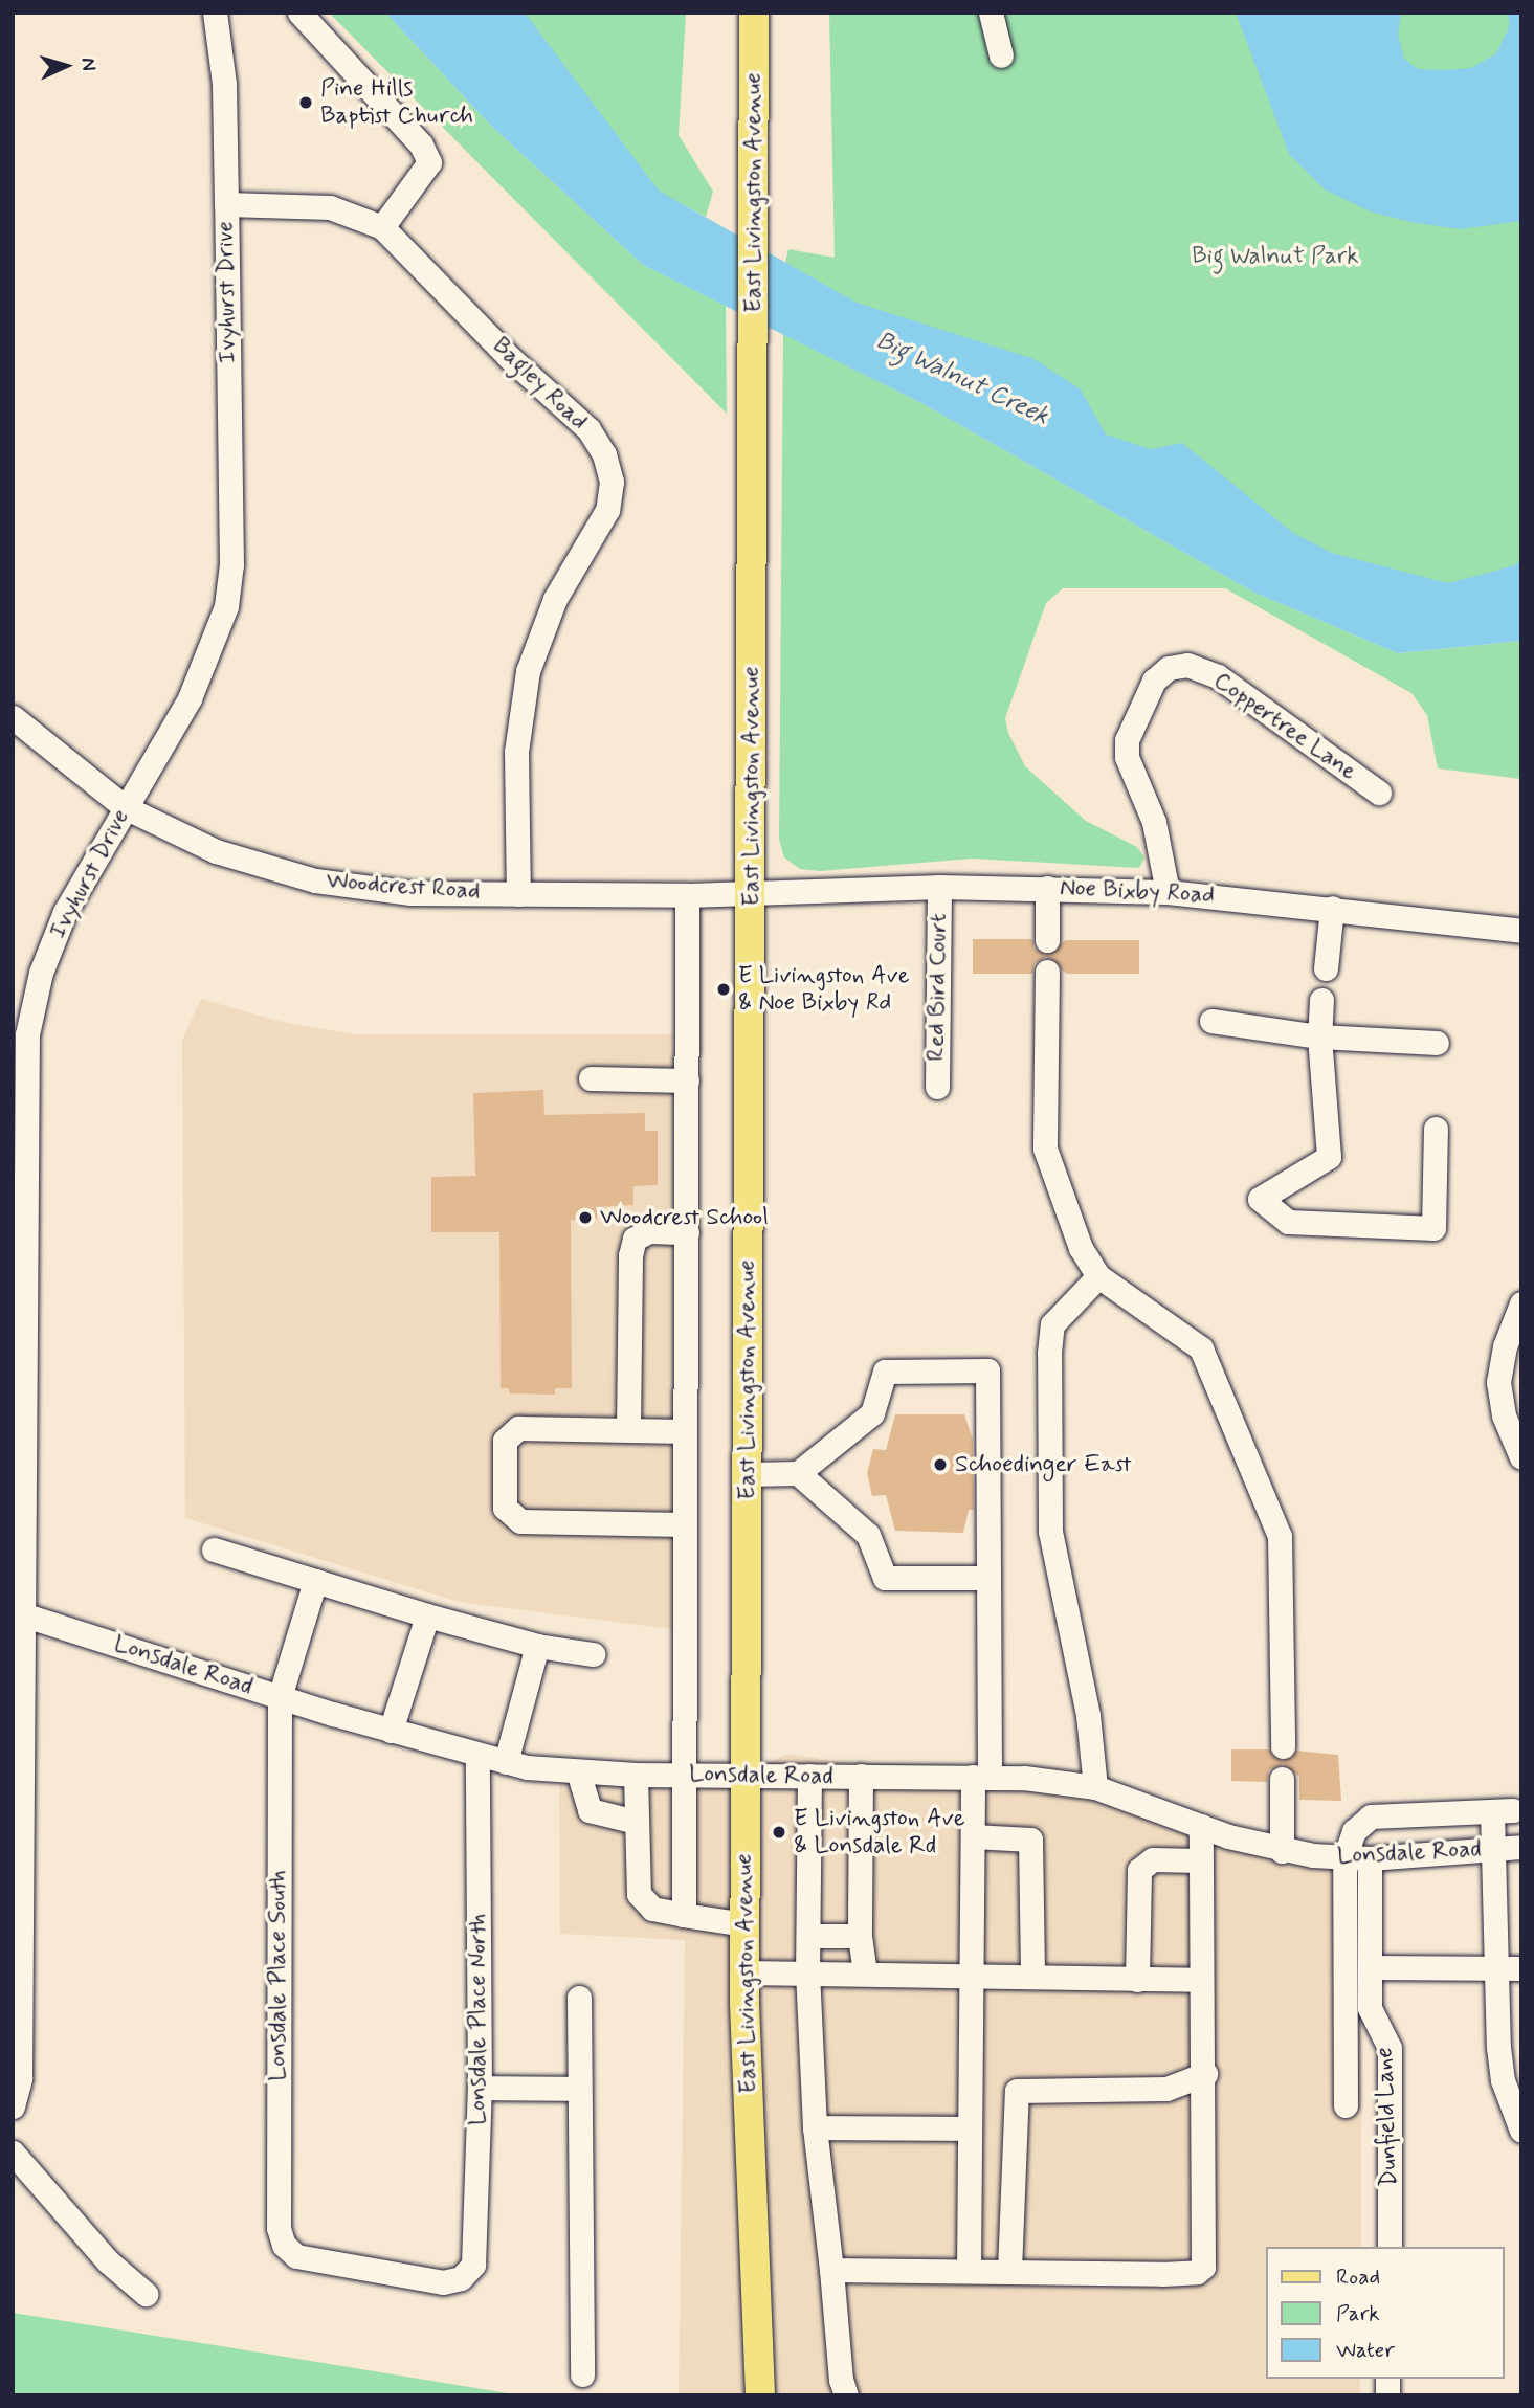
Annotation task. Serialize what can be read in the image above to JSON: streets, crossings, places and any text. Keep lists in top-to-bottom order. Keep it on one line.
{"streets":{"main road":["East Livingston Avenue"],"street":["Ivyhurst Drive","Bagley Road","Coppertree Lane","Woodcrest Road","Noe Bixby Road","Red Bird Court","Lonsdale Road","Lonsdale Place South","Lonsdale Place North","Dunfield Lane"]},"crossings":[["East Livingston Avenue","Woodcrest Road"],["East Livingston Avenue","Noe Bixby Road"],["East Livingston Avenue","Lonsdale Road"],["Ivyhurst Drive","Bagley Road"],["Ivyhurst Drive","Woodcrest Road"],["Ivyhurst Drive","Lonsdale Road"],["Bagley Road","Woodcrest Road"],["Coppertree Lane","Noe Bixby Road"],["Woodcrest Road","Noe Bixby Road"],["Noe Bixby Road","Red Bird Court"],["Lonsdale Road","Lonsdale Place South"],["Lonsdale Road","Lonsdale Place North"],["Lonsdale Road","Dunfield Lane"],["Lonsdale Place South","Lonsdale Place North"]],"water":["Big Walnut Creek"],"parks":["Big Walnut Park"],"places":["Pine Hills Baptist Church","E Livingston Ave & Noe Bixby Rd","Woodcrest School","Schoedinger East","E Livingston Ave & Lonsdale Rd"],"legend":["Road","Park","Water"],"north":"right"}
